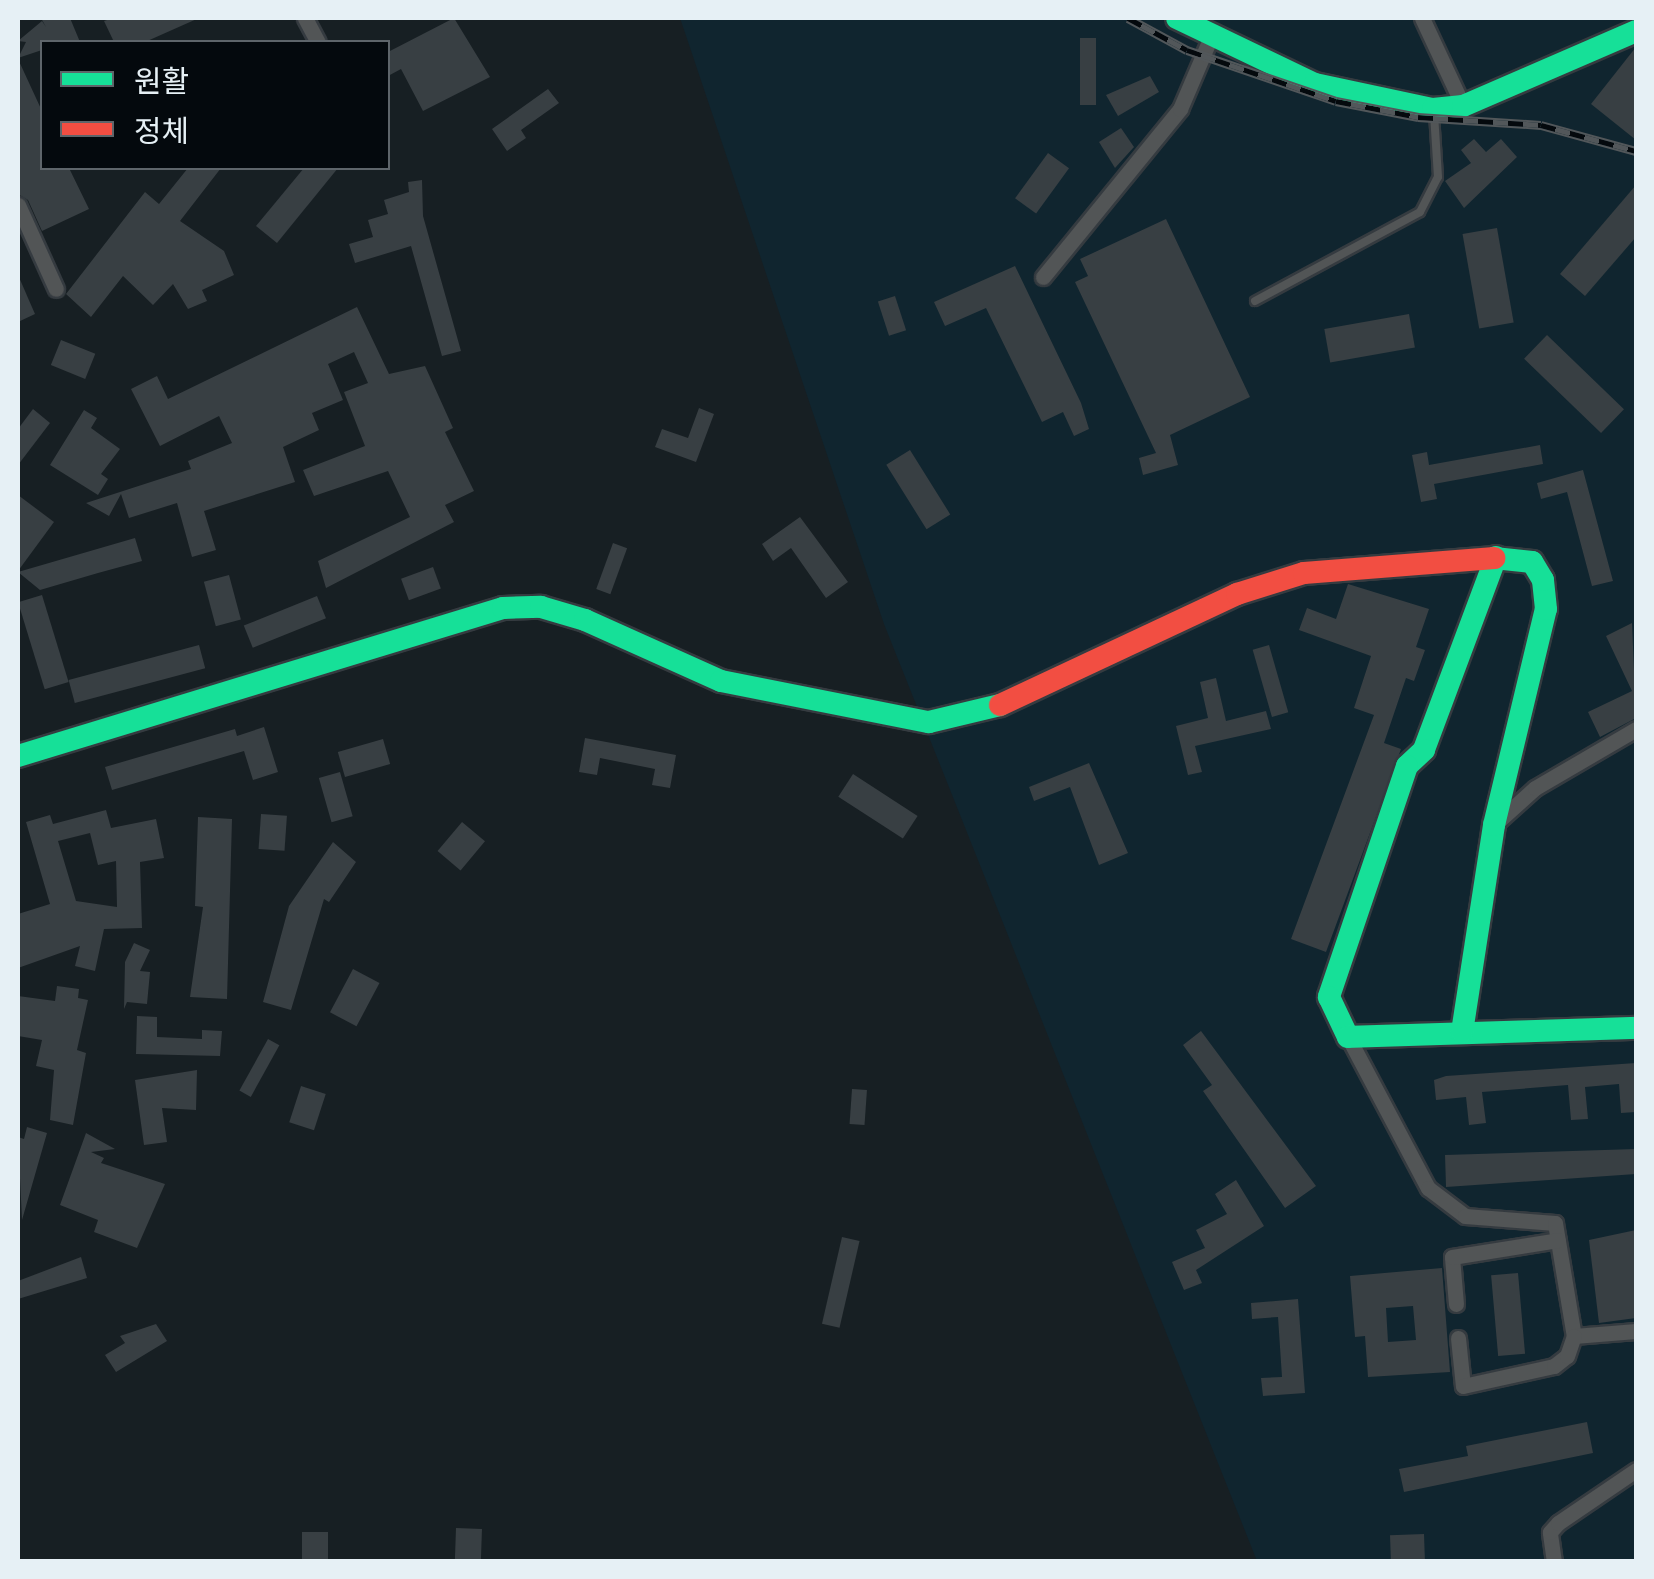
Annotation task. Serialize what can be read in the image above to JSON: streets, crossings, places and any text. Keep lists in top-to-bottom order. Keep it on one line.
{"legend":["원활","정체"]}
